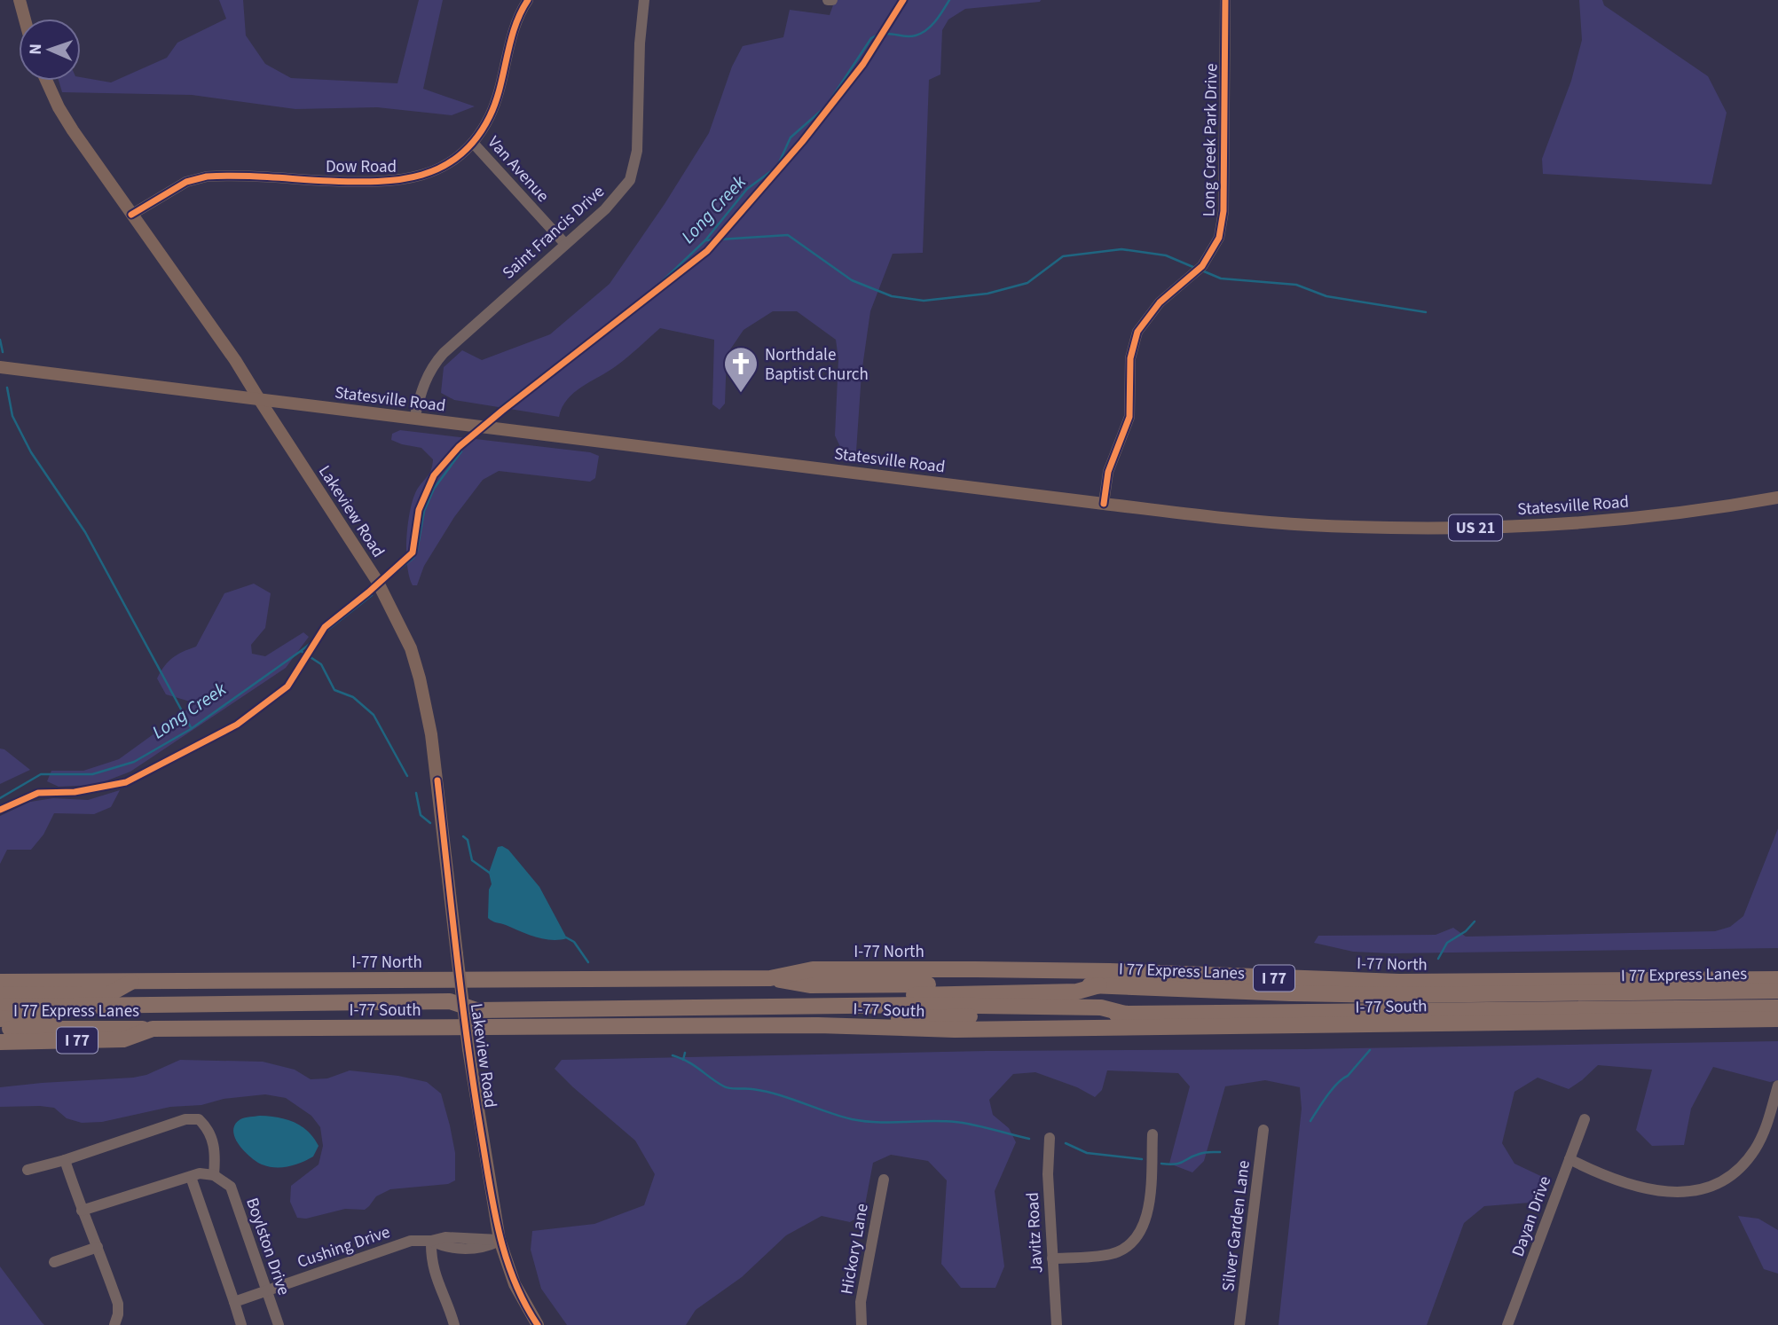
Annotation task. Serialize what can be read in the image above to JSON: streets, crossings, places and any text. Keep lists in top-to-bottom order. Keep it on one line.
{"streets":{"highway":["I-77 North","I 77 Express Lanes","I 77","I-77 South"],"main road":["Statesville Road","Lakeview Road","US 21"],"street":["Long Creek Park Drive","Dow Road","Van Avenue","Saint Francis Drive","Dayan Drive","Silver Garden Lane","Javitz Road","Boylston Drive","Cushing Drive","Hickory Lane"]},"crossings":[["Long Creek Park Drive","Statesville Road"],["Dow Road","Van Avenue"],["Dow Road","Lakeview Road"],["Van Avenue","Saint Francis Drive"],["Saint Francis Drive","Statesville Road"],["Statesville Road","Lakeview Road"],["Lakeview Road","Cushing Drive"],["I-77 North","I 77 Express Lanes"],["I 77 Express Lanes","I-77 South"],["Boylston Drive","Cushing Drive"]],"water":["Long Creek"],"places":{"church":["Northdale Baptist Church"]},"north":"left"}
